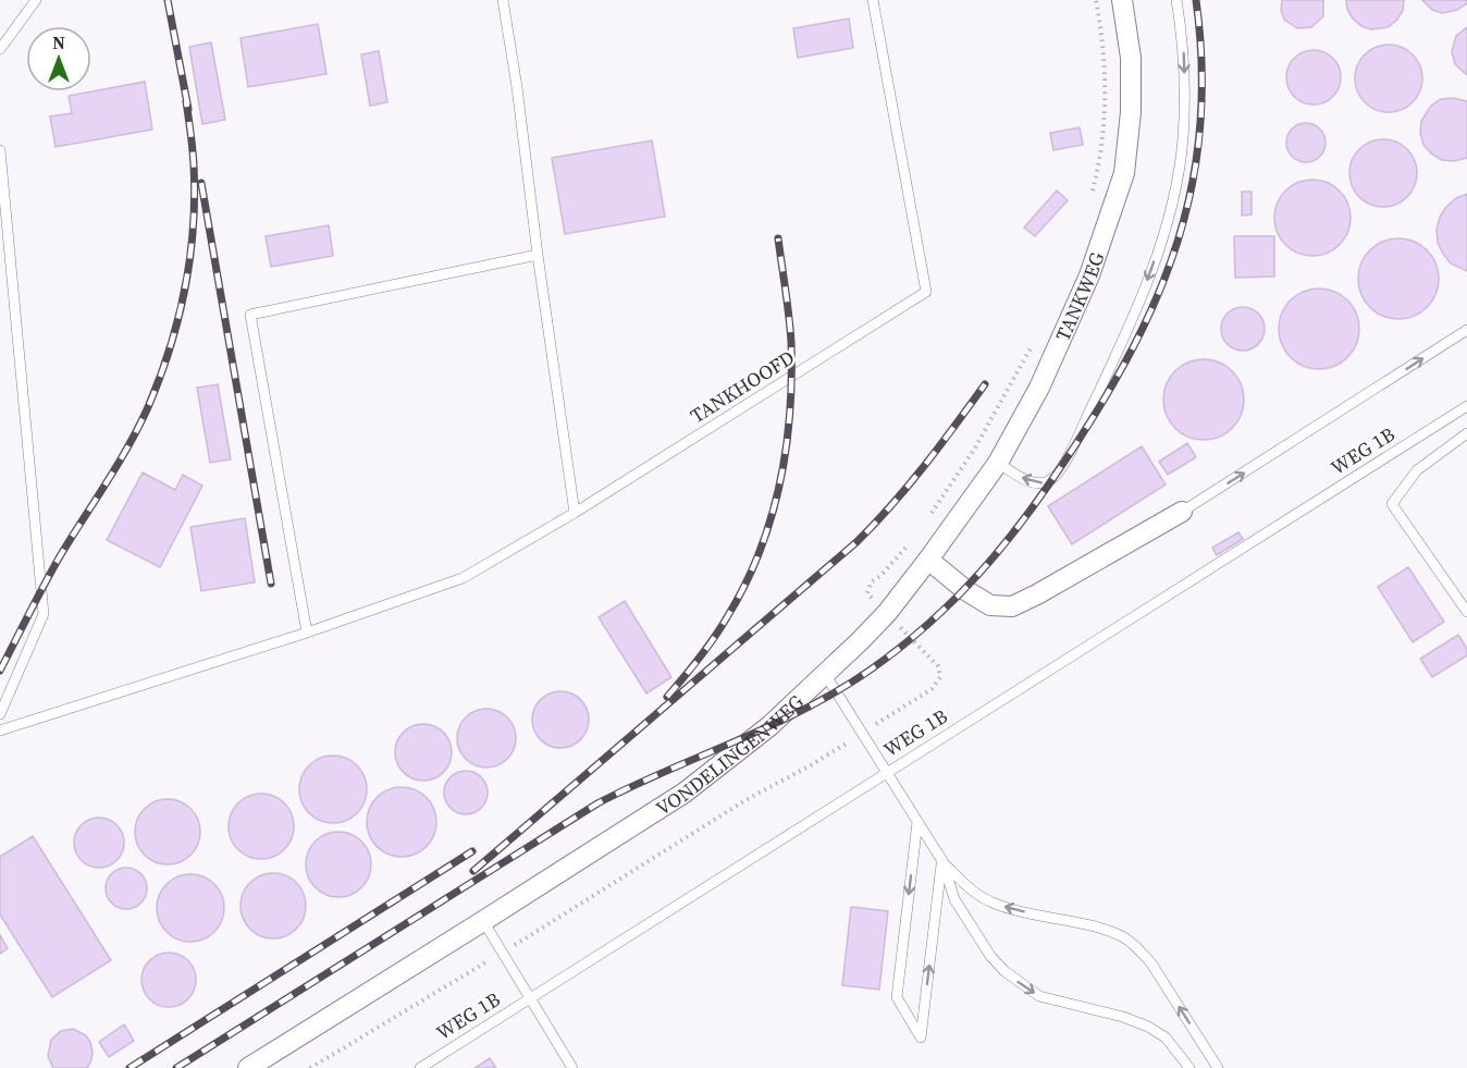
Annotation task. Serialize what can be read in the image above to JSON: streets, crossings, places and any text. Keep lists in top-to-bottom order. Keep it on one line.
{"streets":{"street":["TANKWEG","VONDELINGENWEG"],"lane":["TANKHOOFD","WEG 1B"]},"crossings":[["TANKWEG","VONDELINGENWEG"]],"north":"top"}
